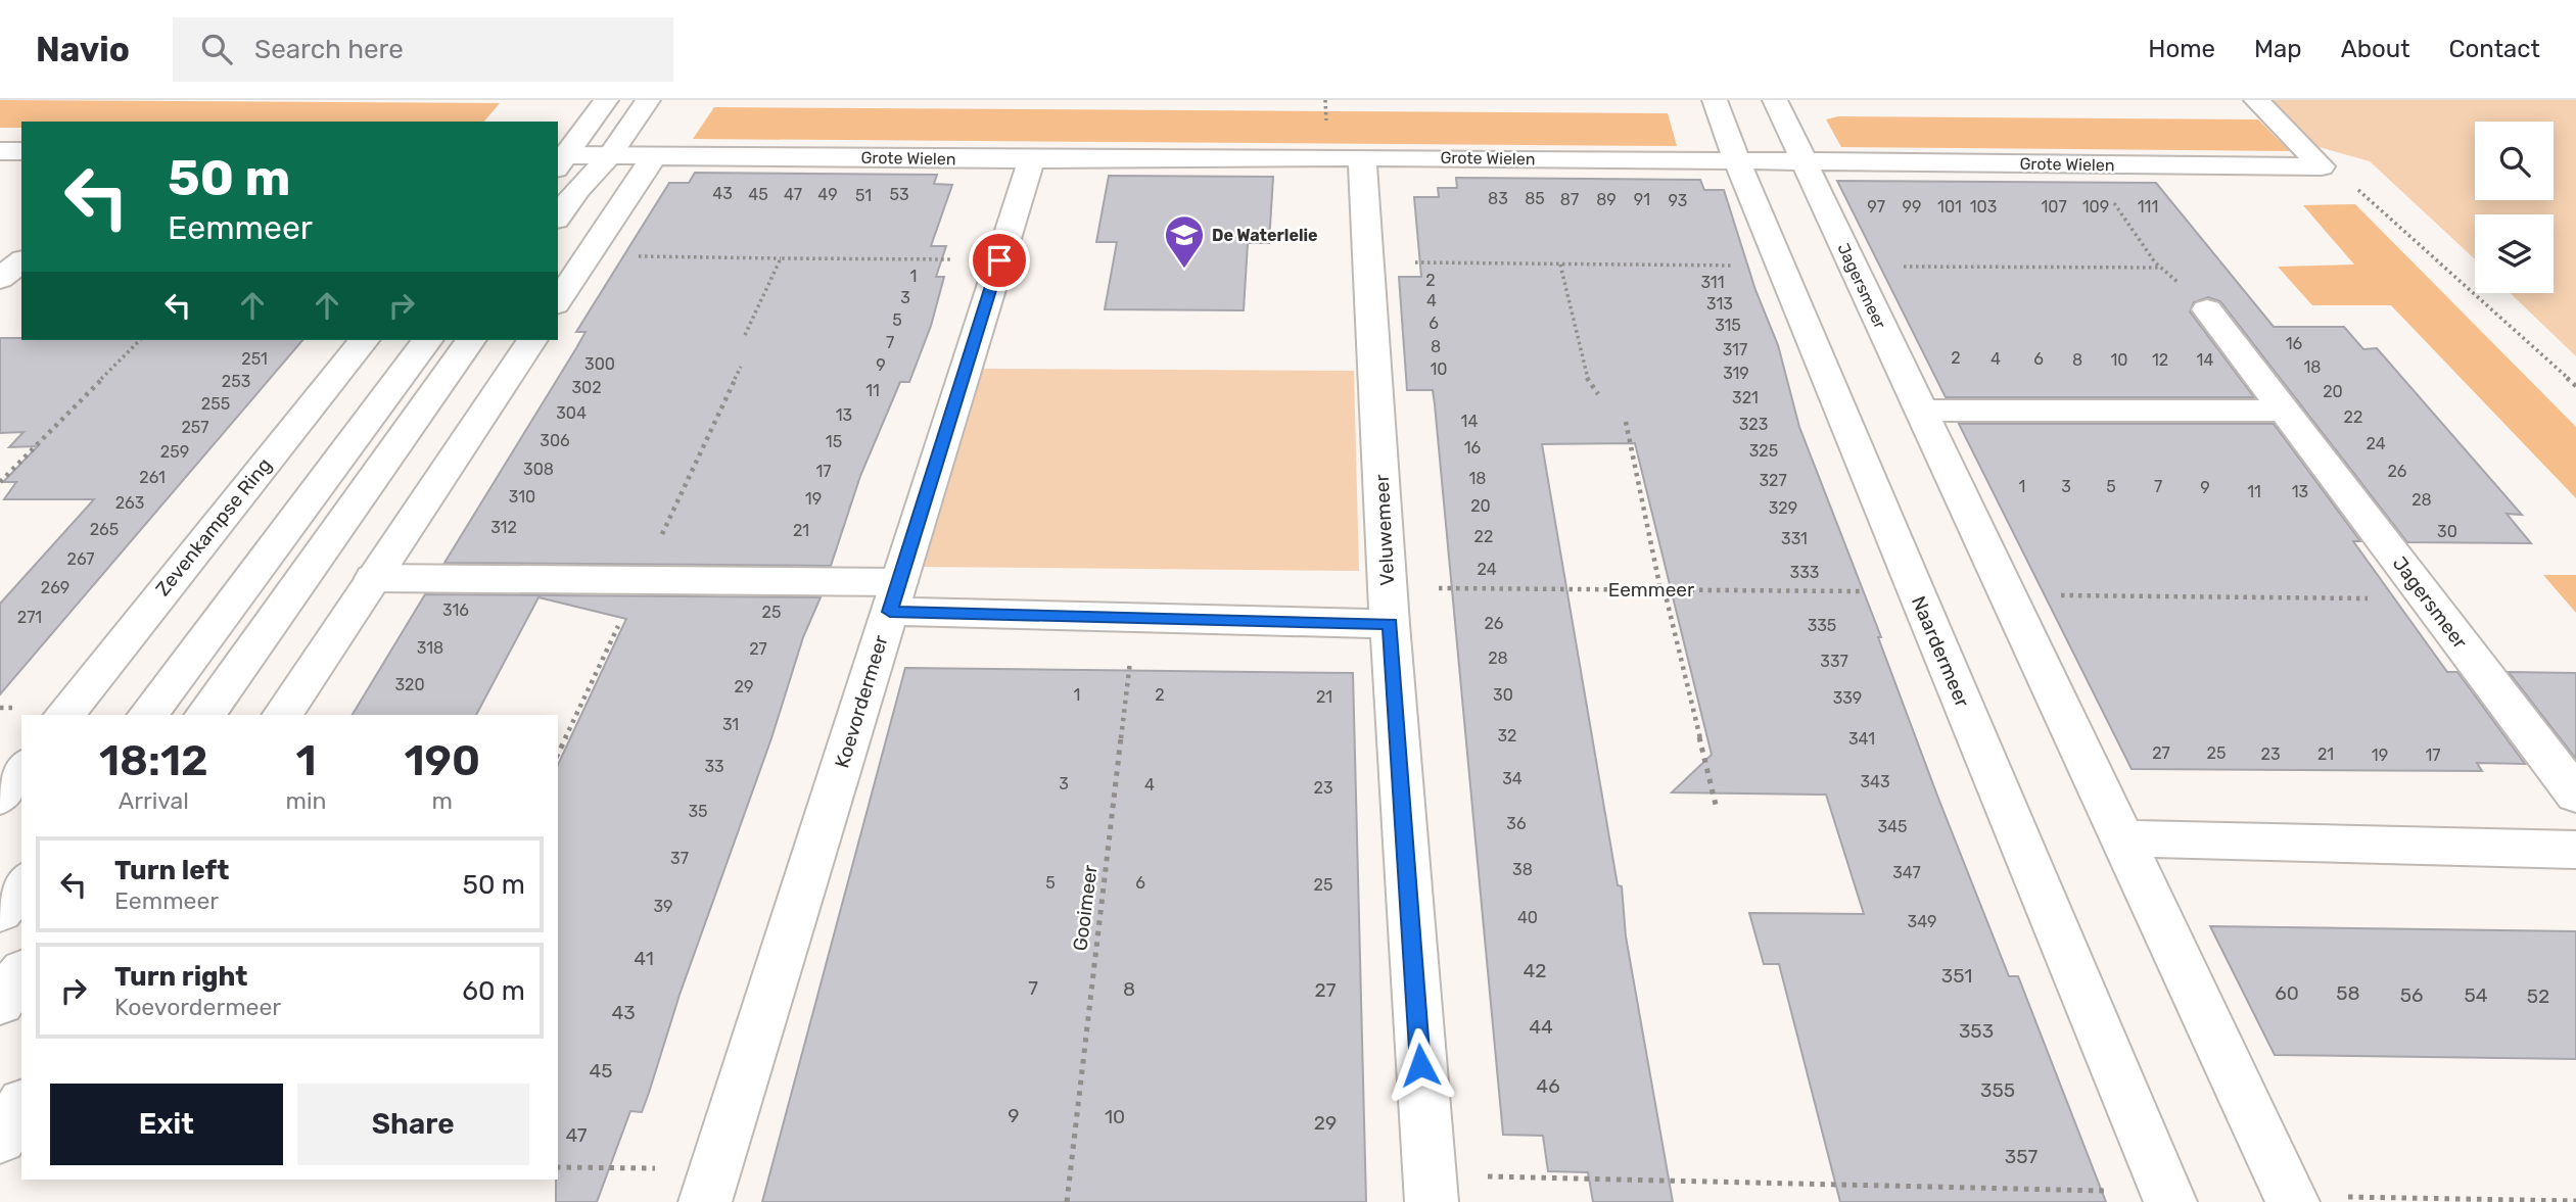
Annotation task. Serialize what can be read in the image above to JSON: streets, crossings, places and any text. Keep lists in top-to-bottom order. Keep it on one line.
{"streets":{"street":["Grote Wielen","Jagersmeer","Zevenkampse Ring","Veluwemeer","Naardermeer","Koevordermeer"],"path":["Eemmeer","Gooimeer"]},"crossings":[["Grote Wielen","Jagersmeer"],["Grote Wielen","Veluwemeer"],["Grote Wielen","Naardermeer"],["Grote Wielen","Koevordermeer"],["Veluwemeer","Eemmeer"],["Eemmeer","Naardermeer"]],"places":{"school or university":["De Waterlelie"]},"house_numbers":["43","45","47","49","53","51","83","85","87","89","91","93","97","99","101","103","107","109","111","1","2","311","3","4","313","5","6","315","7","16","8","317","2","251","4","6","8","10","12","14","300","9","18","10","319","253","302","11","20","321","255","304","13","22","14","323","257","306","15","24","16","325","259","308","17","26","261","18","327","1","3","5","7","9","11","13","310","19","28","263","20","329","312","265","21","30","22","331","267","24","333","269","316","25","271","26","335","318","27","28","337","320","29","1","2","30","21","339","31","32","341","27","25","23","21","19","17","33","34","343","3","4","23","35","36","345","37","38","347","5","6","25","39","40","349","41","42","351","7","8","27","60","58","56","54","52","43","44","353","45","46","355","9","10","29","47","357"],"page":{"header":"Navio","search":"Search here","nav":["Home","Map","About","Contact"],"turn":["50 m","Eemmeer"],"eta":["18:12","Arrival","1","min","190","m"],"list":[{"name":"Turn left","note":"Eemmeer","value":"50 m"},{"name":"Turn right","note":"Koevordermeer","value":"60 m"}],"buttons":["Exit","Share"]}}
